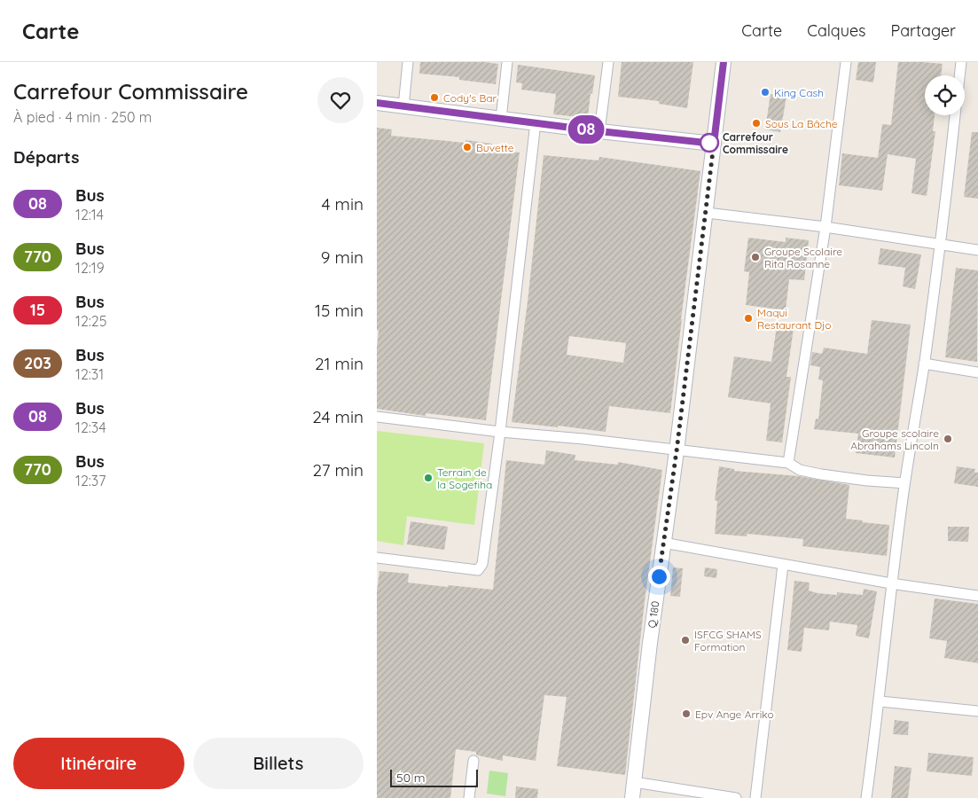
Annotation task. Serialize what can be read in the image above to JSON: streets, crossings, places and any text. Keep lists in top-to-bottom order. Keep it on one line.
{"streets":{"street":["Q 180"]},"places":["King Cash","Cody's Bar","Sous La Bâche","Carrefour Commissaire","Buvette","Groupe Scolaire Rita Rosanne","Maqui Restaurant Djo","Groupe scolaire Abrahams Lincoln","Terrain de la Sogefiha","ISFCG SHAMS Formation","Epv Ange Arriko"],"lines":["bus line 08"],"scale_bar":"50 m","page":{"header":"Carte","nav":["Carte","Calques","Partager"],"heading":[["Carrefour Commissaire","À pied · 4 min · 250 m"],"Départs"],"on_map":"08","list":[{"mark":"08","name":"Bus","note":"12:14","value":"4 min"},{"mark":"770","name":"Bus","note":"12:19","value":"9 min"},{"mark":"15","name":"Bus","note":"12:25","value":"15 min"},{"mark":"203","name":"Bus","note":"12:31","value":"21 min"},{"mark":"08","name":"Bus","note":"12:34","value":"24 min"},{"mark":"770","name":"Bus","note":"12:37","value":"27 min"}],"buttons":["Itinéraire","Billets"],"scale":"50 m"}}
